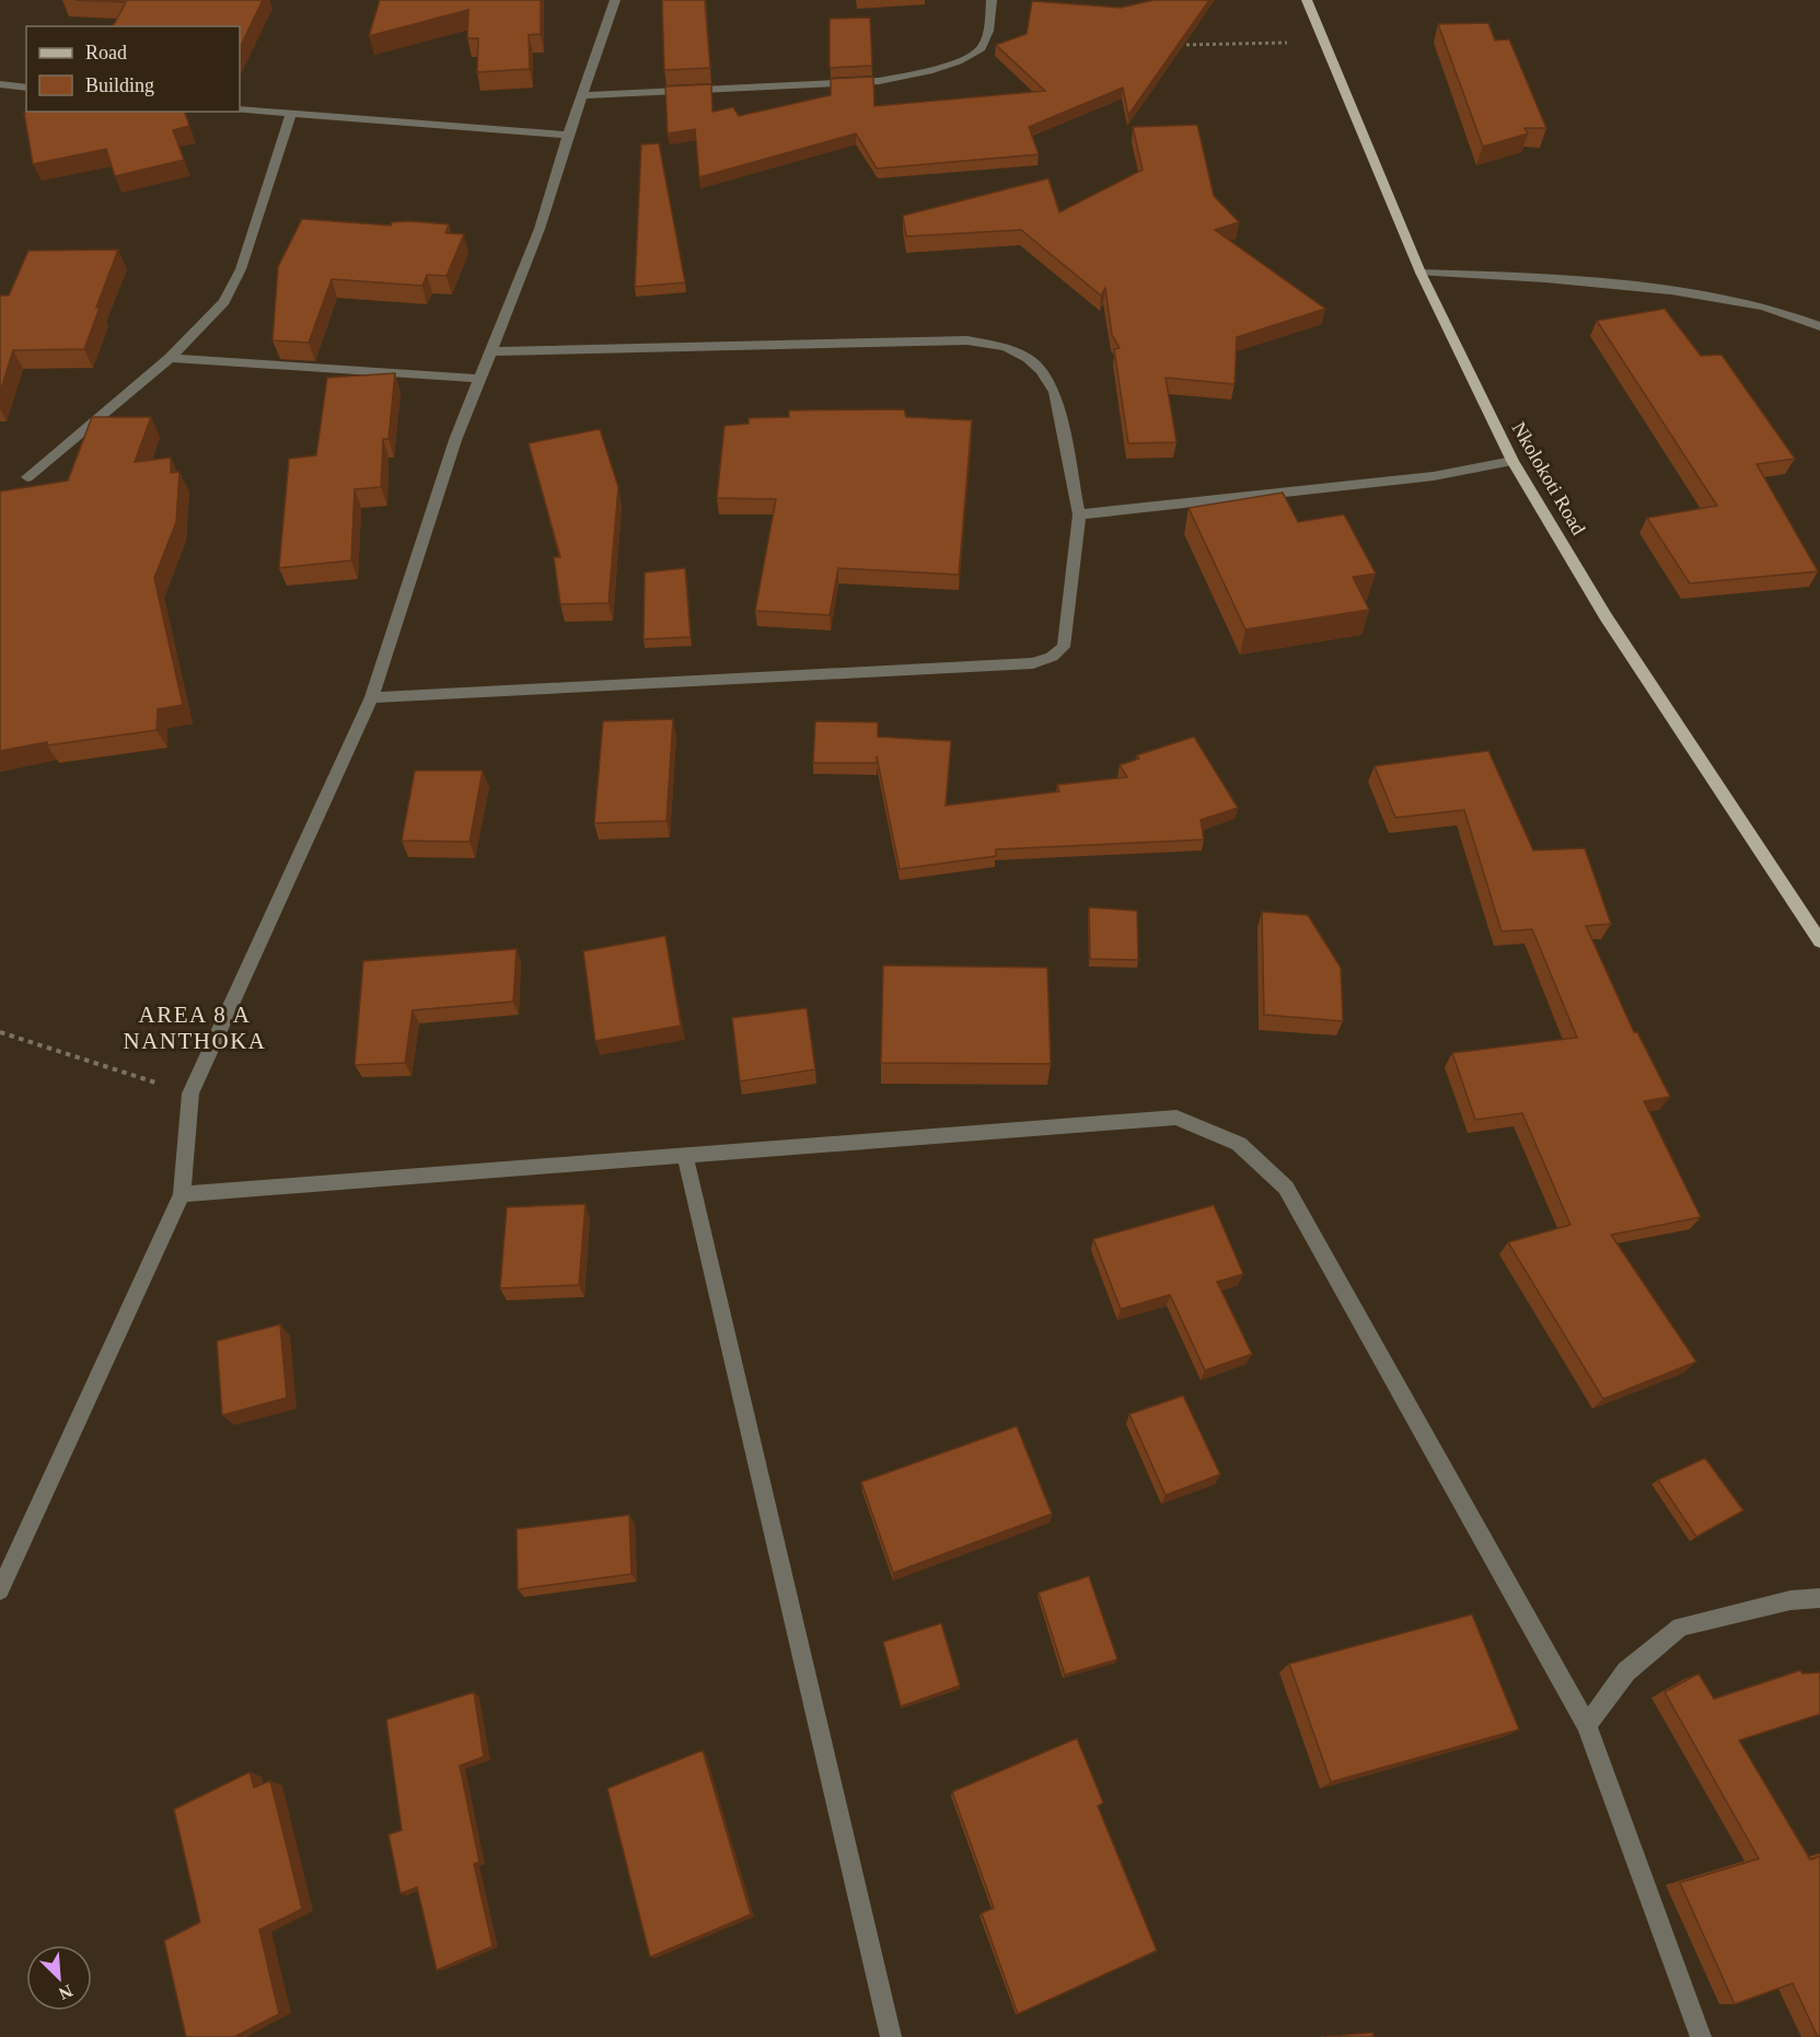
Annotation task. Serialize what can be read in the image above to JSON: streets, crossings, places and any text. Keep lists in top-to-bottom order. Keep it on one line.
{"streets":{"main road":["Nkolokoti Road"]},"districts":["AREA 8 A NANTHOKA"],"legend":["Road","Building"],"north":"bottom right"}
